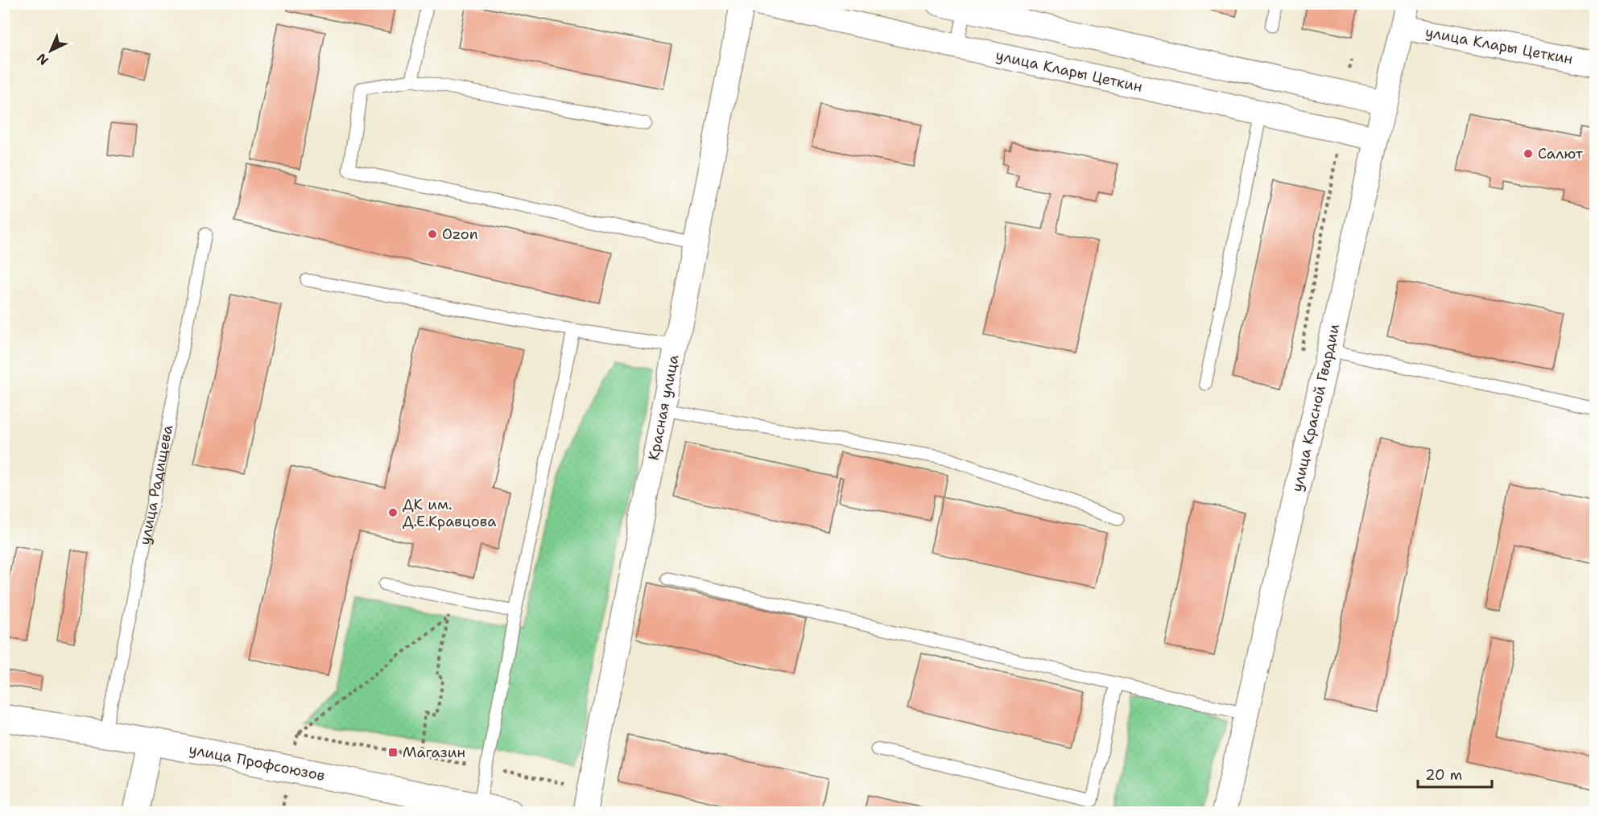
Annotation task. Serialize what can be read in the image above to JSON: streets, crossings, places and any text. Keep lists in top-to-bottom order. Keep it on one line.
{"streets":{"street":["улица Клары Цеткин","Красная улица","улица Красной Гвардии","улица Профсоюзов"],"lane":["улица Радищева"]},"crossings":[["улица Клары Цеткин","улица Красной Гвардии"],["улица Радищева","улица Профсоюзов"]],"places":{"other":["Салют","Ozon","ДК им. Д.Е.Кравцова"],"transit":["Магазин"]},"scale_bar":"20 m","north":"bottom left"}
